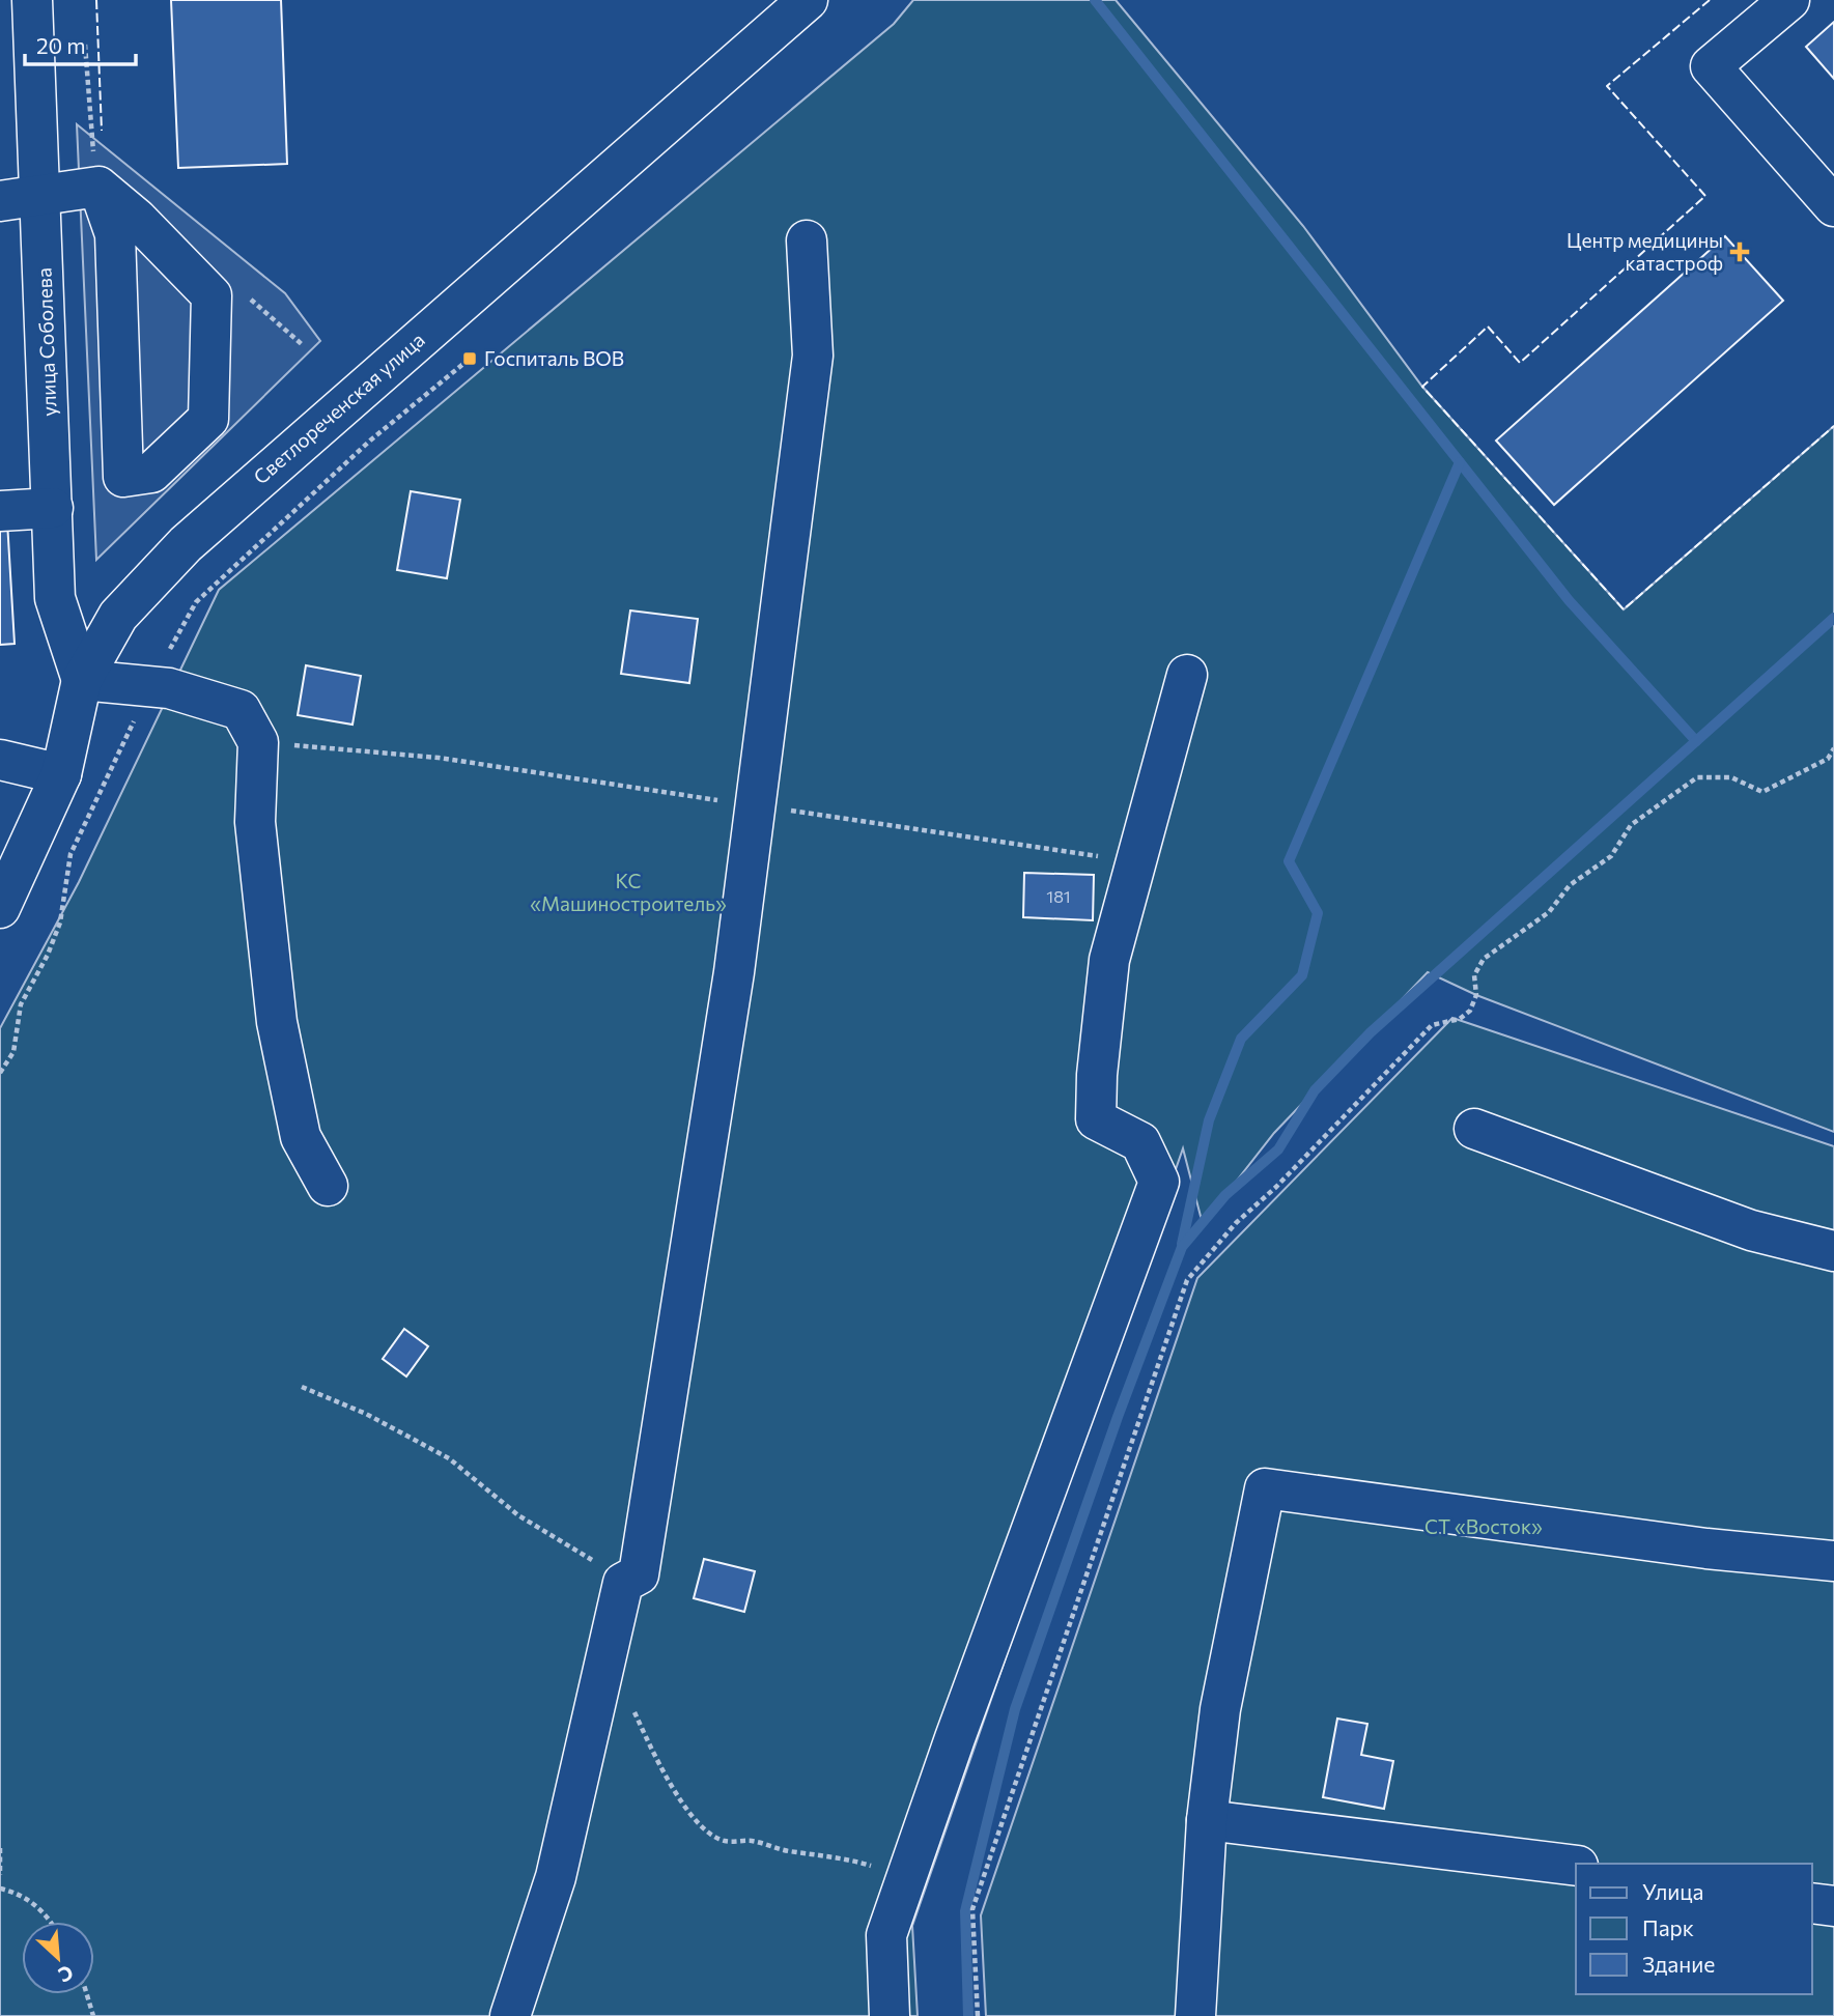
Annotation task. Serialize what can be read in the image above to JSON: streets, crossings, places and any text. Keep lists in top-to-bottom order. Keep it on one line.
{"streets":{"main road":["улица Соболева","Светлореченская улица"]},"crossings":[["улица Соболева","Светлореченская улица"]],"parks":["КС «Машиностроитель»","СТ «Восток»"],"places":{"health":["Центр медицины катастроф"],"transit":["Госпиталь ВОВ"]},"house_numbers":["181"],"legend":["Улица","Парк","Здание"],"scale_bar":"20 m","north":"bottom right"}
